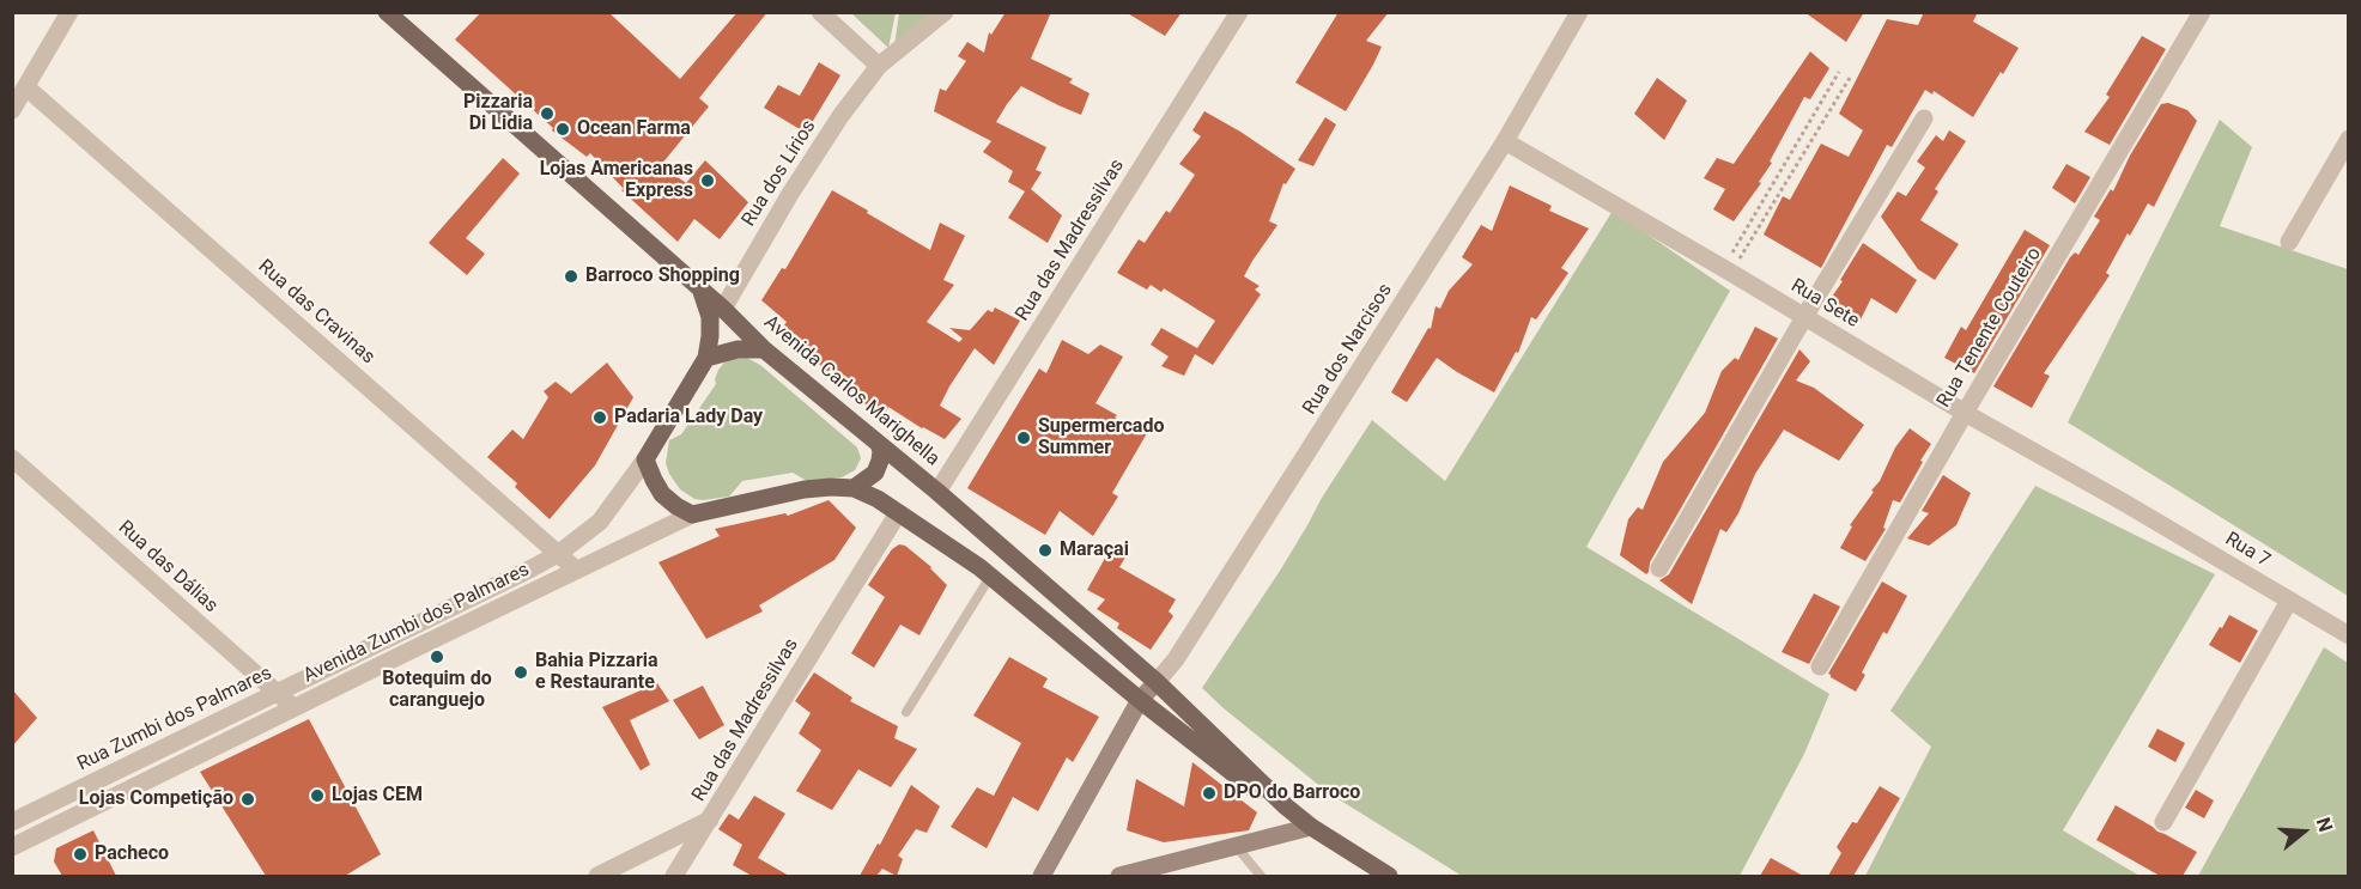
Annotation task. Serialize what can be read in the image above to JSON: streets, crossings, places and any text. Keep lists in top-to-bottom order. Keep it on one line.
{"streets":{"main road":["Rua dos Narcisos","Avenida Carlos Marighella","Avenida Zumbi dos Palmares","Rua Zumbi dos Palmares"],"street":["Rua dos Lírios","Rua das Madressilvas","Rua Sete","Rua das Cravinas","Rua Tenente Couteiro","Rua 7","Rua das Dálias"]},"crossings":[["Rua dos Lírios","Avenida Carlos Marighella"],["Rua das Madressilvas","Avenida Carlos Marighella"],["Rua Sete","Rua Tenente Couteiro"],["Rua Sete","Rua dos Narcisos"],["Rua Sete","Rua 7"],["Rua das Cravinas","Avenida Zumbi dos Palmares"],["Rua das Cravinas","Rua Zumbi dos Palmares"],["Rua dos Narcisos","Avenida Carlos Marighella"],["Avenida Carlos Marighella","Avenida Zumbi dos Palmares"],["Rua das Dálias","Avenida Zumbi dos Palmares"],["Rua das Dálias","Rua Zumbi dos Palmares"]],"places":["Pizzaria Di Lidia","Ocean Farma","Lojas Americanas Express","Barroco Shopping","Padaria Lady Day","Supermercado Summer","Maraçai","Botequim do caranguejo","Bahia Pizzaria e Restaurante","DPO do Barroco","Lojas CEM","Lojas Competição","Pacheco"],"north":"right"}
